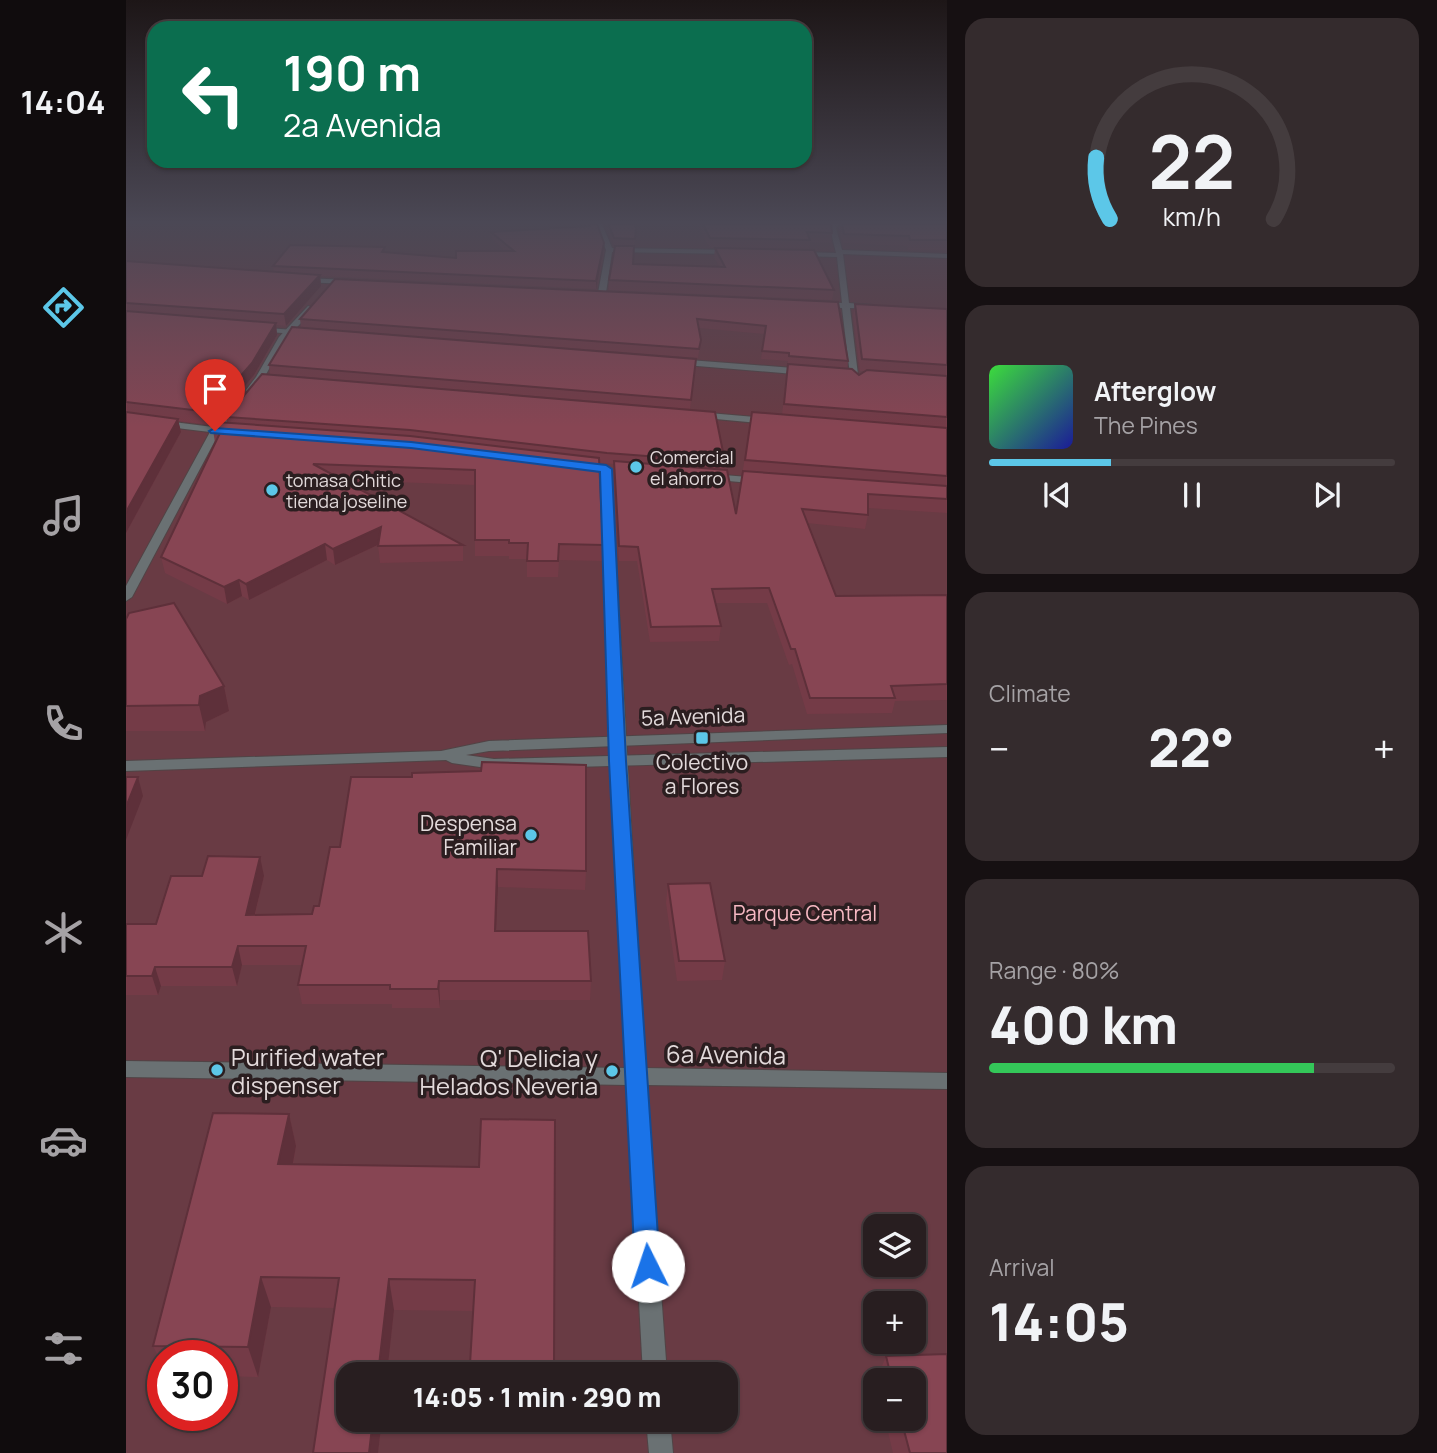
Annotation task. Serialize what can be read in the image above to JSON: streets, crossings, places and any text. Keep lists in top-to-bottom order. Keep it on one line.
{"streets":{"street":["5a Avenida","6a Avenida"]},"parks":["Parque Central"],"places":{"other":["Comercial el ahorro","tomasa Chitic tienda joseline","Despensa Familiar","Purified water dispenser","Q' Delicia y Helados Neveria"],"transit":["Colectivo a Flores"]},"page":{"tabs":"14:04","turn":["190 m","2a Avenida"],"song":["Afterglow","The Pines"],"tile":["Climate",["Range · 80%","400 km"],["Arrival","14:05"]],"heat":["−","22°","+"],"map_buttons":["+","−"],"limit":"30","trip":"14:05 · 1 min · 290 m","gauge":["22","km/h"]}}
